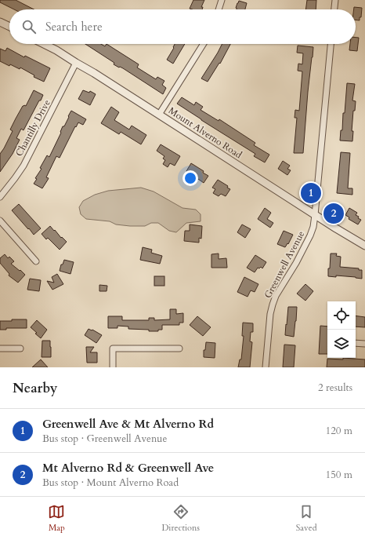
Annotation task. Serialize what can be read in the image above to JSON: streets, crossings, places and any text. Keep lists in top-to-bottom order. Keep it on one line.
{"streets":{"street":["Chantilly Drive","Mount Alverno Road","Greenwell Avenue"]},"crossings":[["Chantilly Drive","Mount Alverno Road"],["Mount Alverno Road","Greenwell Avenue"]],"page":{"search":"Search here","pins":["1","2"],"heading":["Nearby","2 results"],"list":[{"mark":"1","name":"Greenwell Ave & Mt Alverno Rd","note":"Bus stop · Greenwell Avenue","value":"120 m"},{"mark":"2","name":"Mt Alverno Rd & Greenwell Ave","note":"Bus stop · Mount Alverno Road","value":"150 m"}],"nav":["Map","Directions","Saved"]}}
